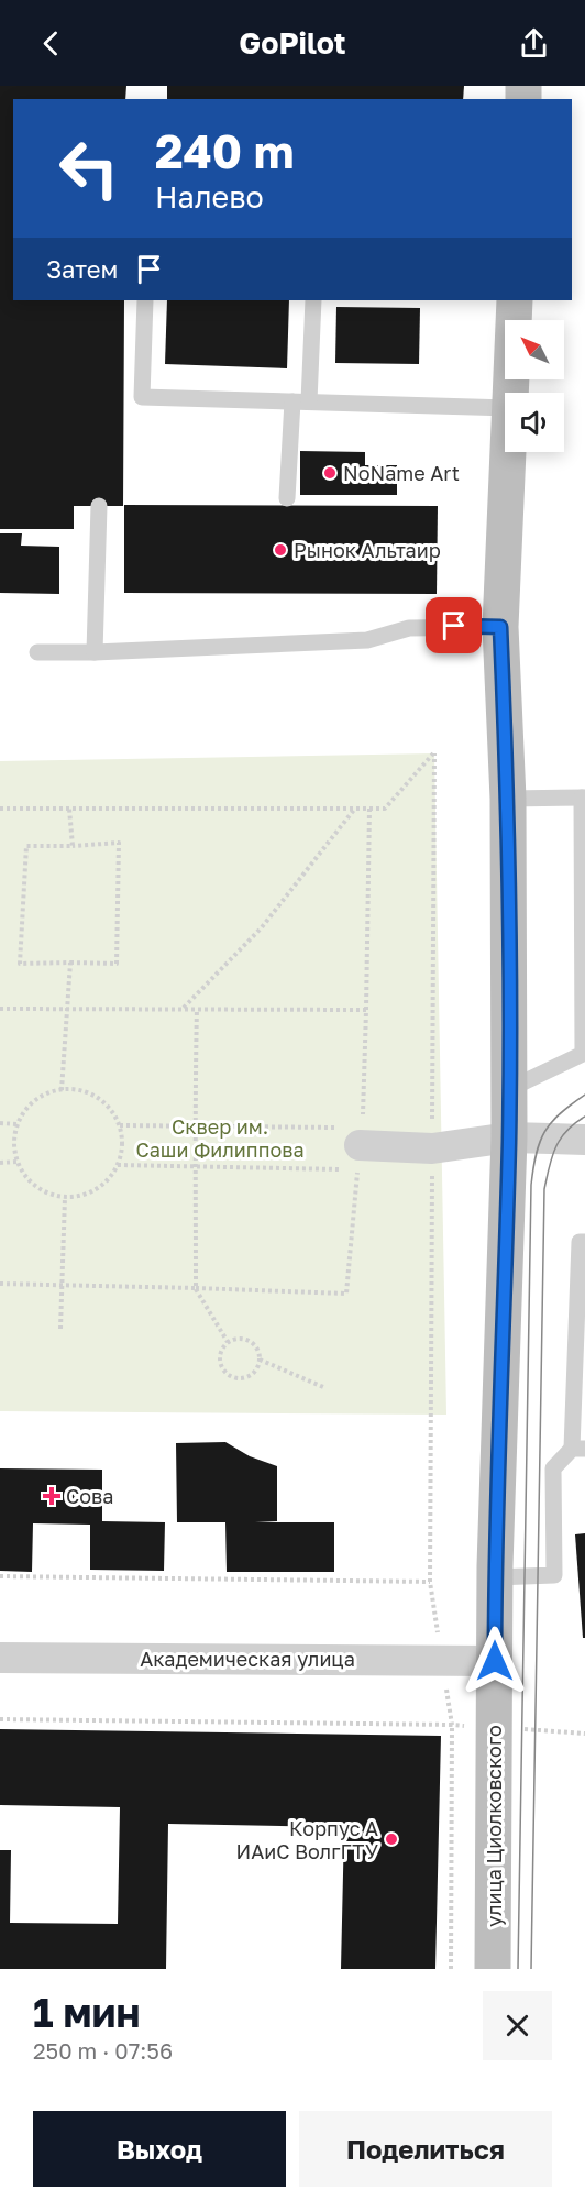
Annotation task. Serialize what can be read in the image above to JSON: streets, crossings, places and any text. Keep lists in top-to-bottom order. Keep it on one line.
{"streets":{"street":["Академическая улица","улица Циолковского"]},"crossings":[["Академическая улица","улица Циолковского"]],"parks":["Сквер им. Саши Филиппова"],"places":{"other":["NoName Art","Рынок Альтаир","Корпус А ИАиС ВолгГТУ"],"health":["Сова"]},"north":"top left","page":{"header":"GoPilot","turn":["240 m","Налево"],"then":"Затем","heading":["1 мин","250 m · 07:56"],"buttons":["Выход","Поделиться"]}}
